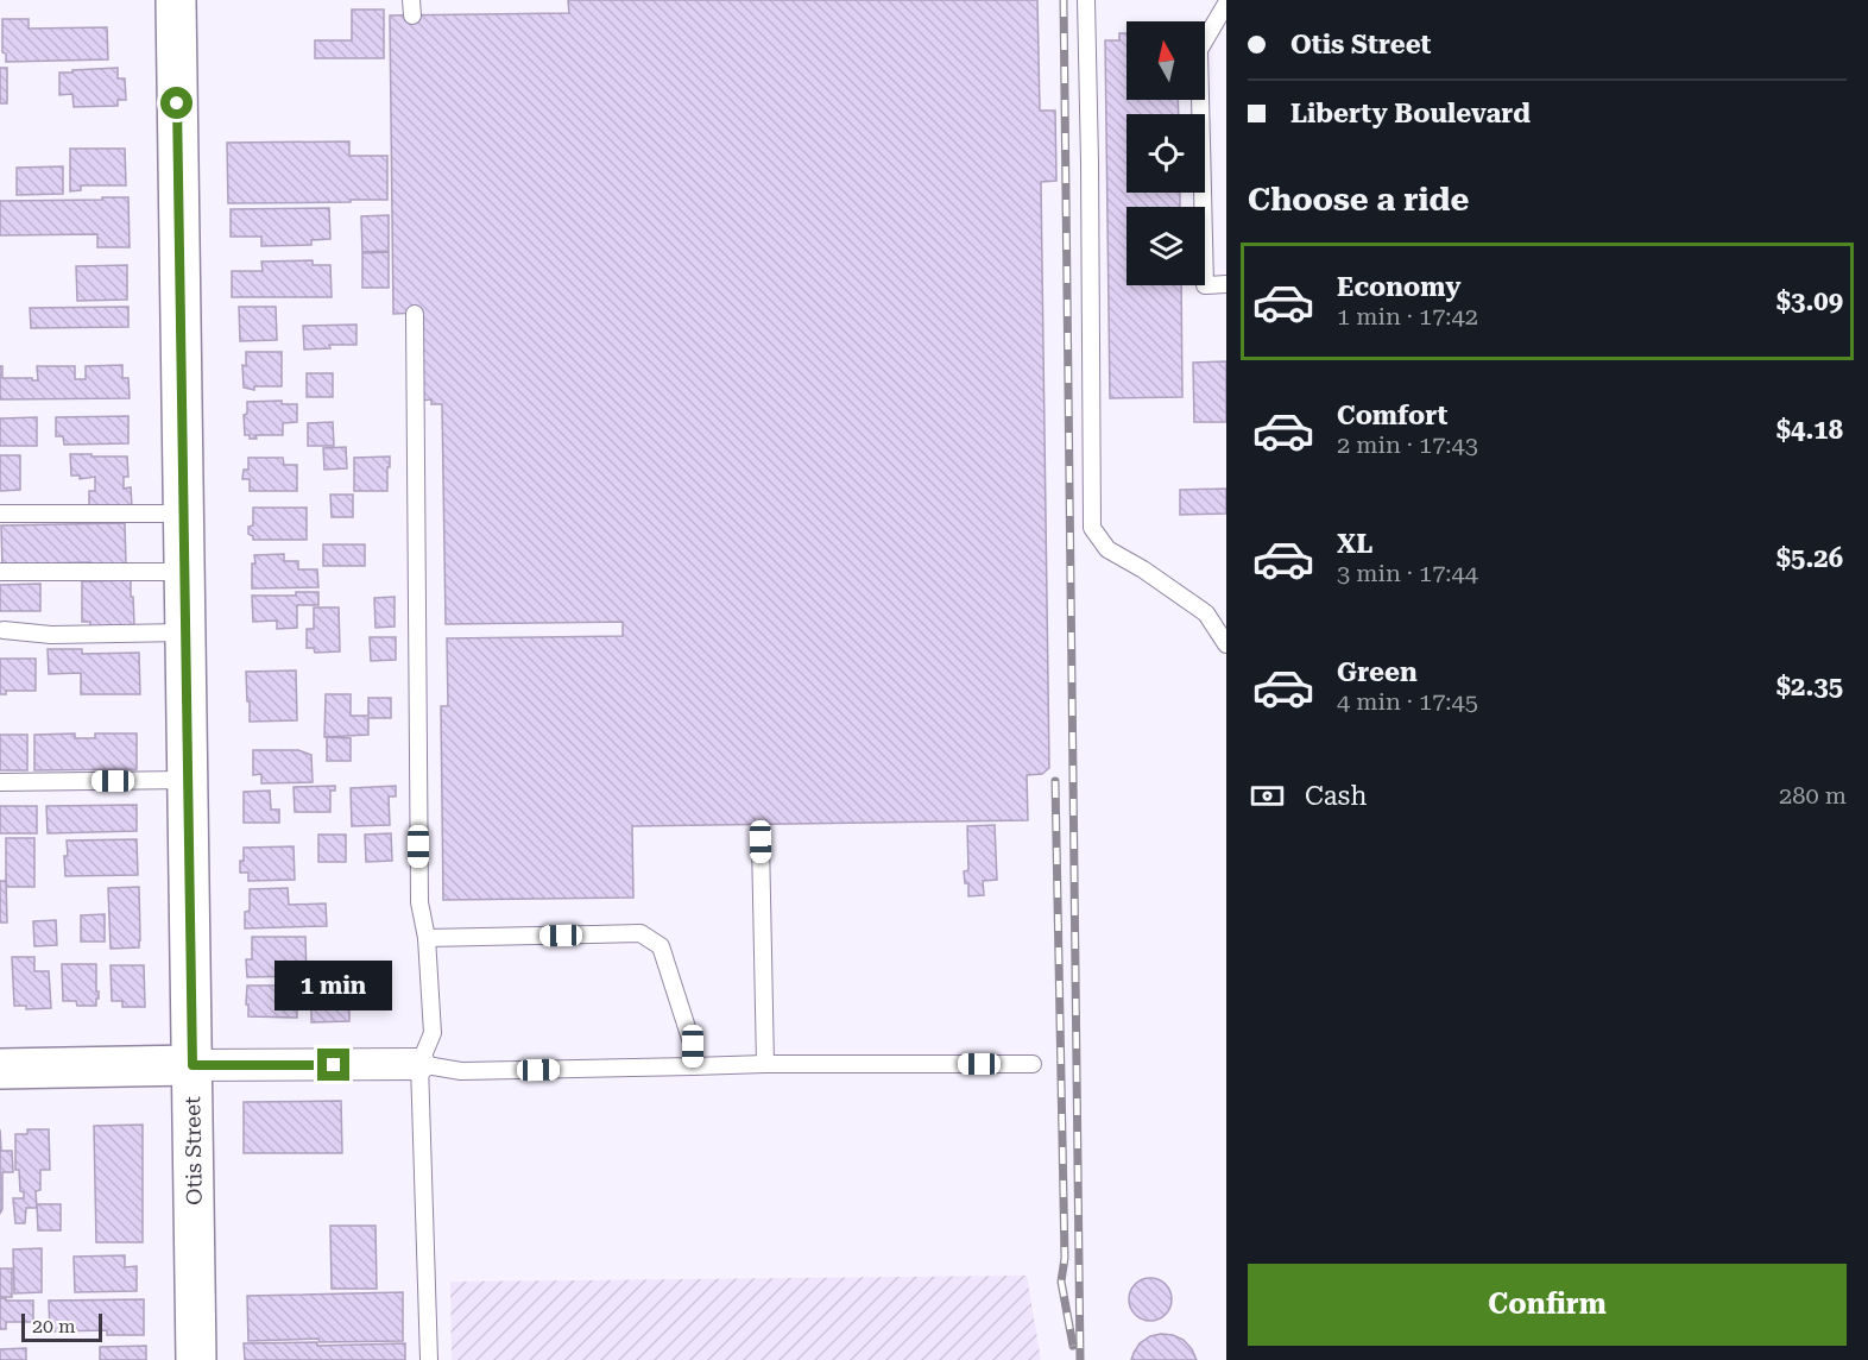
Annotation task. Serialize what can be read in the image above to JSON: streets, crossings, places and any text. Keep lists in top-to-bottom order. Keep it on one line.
{"streets":{"main road":["Otis Street"]},"scale_bar":"20 m","north":"top","page":{"banner":["Otis Street","Liberty Boulevard"],"heading":"Choose a ride","list":[{"name":"Economy","note":"1 min · 17:42","value":"$3.09"},{"name":"Comfort","note":"2 min · 17:43","value":"$4.18"},{"name":"XL","note":"3 min · 17:44","value":"$5.26"},{"name":"Green","note":"4 min · 17:45","value":"$2.35"}],"pay":["Cash","280 m"],"bubble":"1 min","buttons":"Confirm","scale":"20 m"}}
